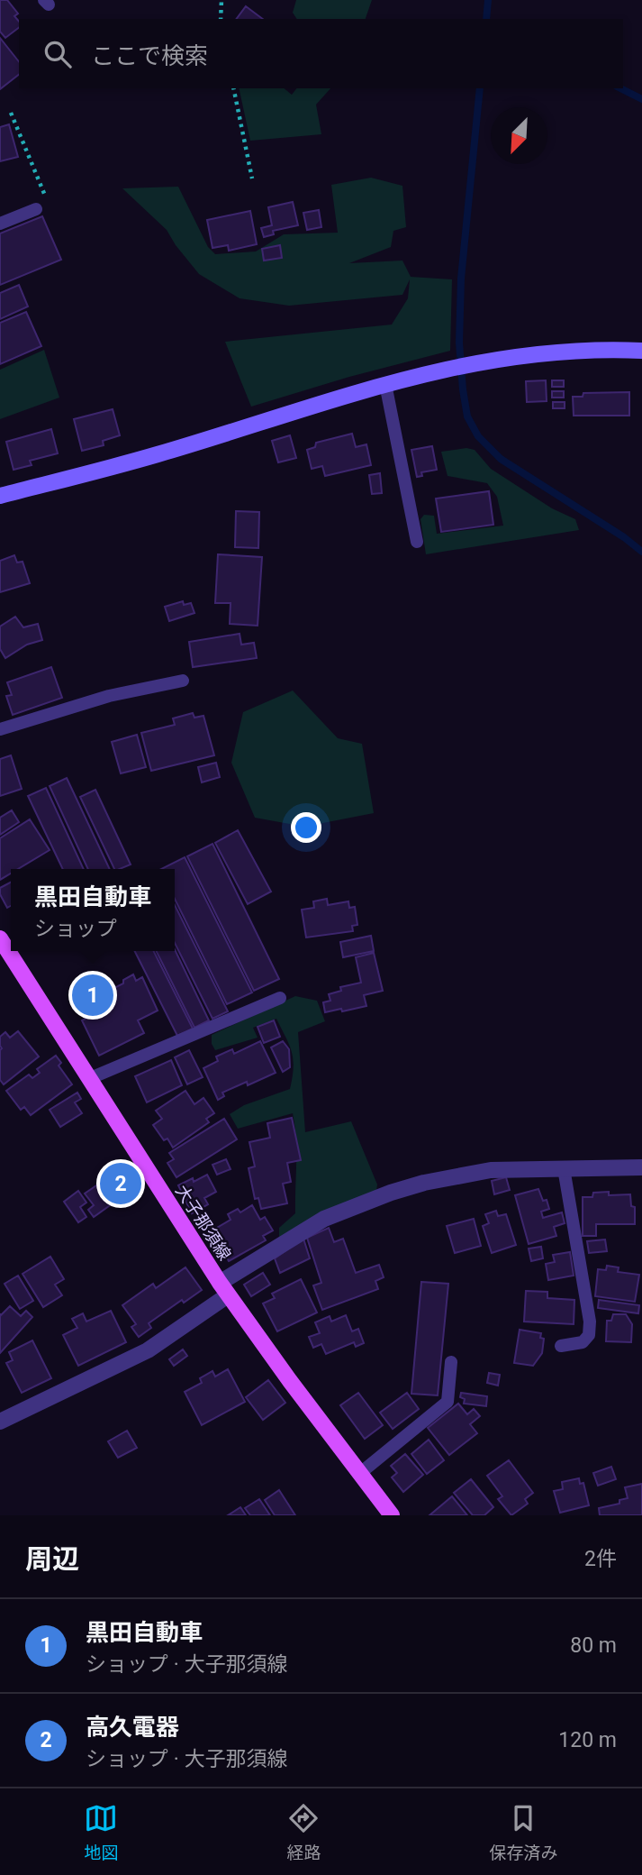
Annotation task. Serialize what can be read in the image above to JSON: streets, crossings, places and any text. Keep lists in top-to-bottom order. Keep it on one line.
{"streets":{"main road":["大子那須線"]},"north":"bottom left","page":{"search":"ここで検索","popup":["黒田自動車","ショップ"],"pins":["1","2"],"heading":["周辺","2件"],"list":[{"mark":"1","name":"黒田自動車","note":"ショップ · 大子那須線","value":"80 m"},{"mark":"2","name":"高久電器","note":"ショップ · 大子那須線","value":"120 m"}],"nav":["地図","経路","保存済み"]}}
